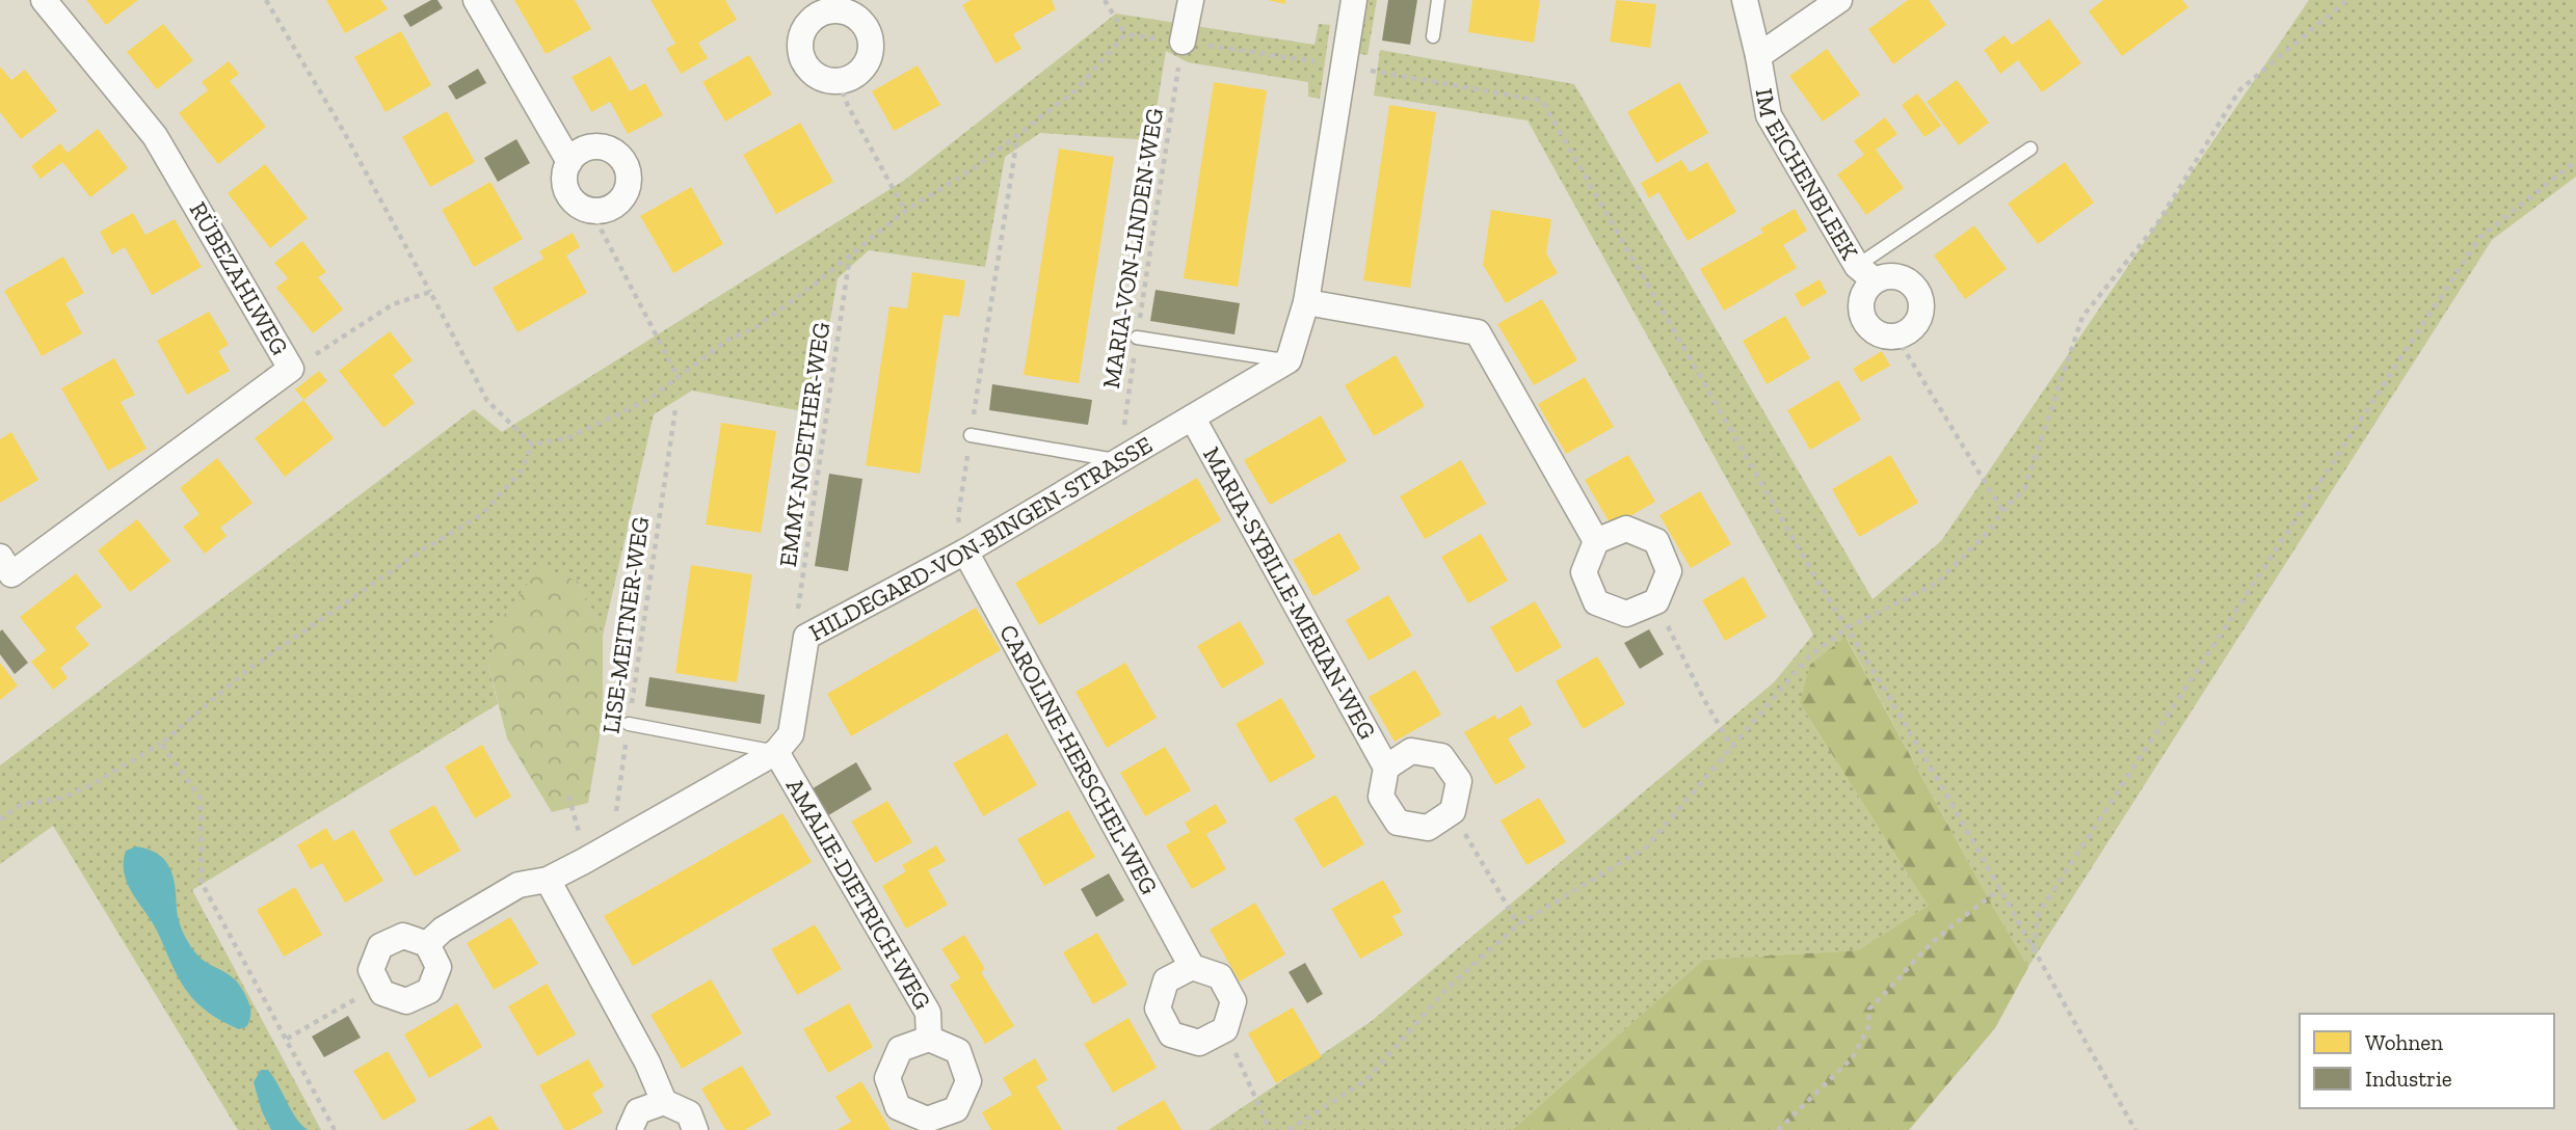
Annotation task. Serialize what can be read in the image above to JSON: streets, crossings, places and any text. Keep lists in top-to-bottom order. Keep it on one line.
{"streets":{"street":["IM EICHENBLEEK","RÜBEZAHLWEG","HILDEGARD-VON-BINGEN-STRASSE","MARIA-SYBILLE-MERIAN-WEG","CAROLINE-HERSCHEL-WEG","AMALIE-DIETRICH-WEG"],"path":["MARIA-VON-LINDEN-WEG","EMMY-NOETHER-WEG","LISE-MEITNER-WEG"]},"crossings":[["MARIA-VON-LINDEN-WEG","HILDEGARD-VON-BINGEN-STRASSE"],["EMMY-NOETHER-WEG","HILDEGARD-VON-BINGEN-STRASSE"],["HILDEGARD-VON-BINGEN-STRASSE","MARIA-SYBILLE-MERIAN-WEG"],["HILDEGARD-VON-BINGEN-STRASSE","CAROLINE-HERSCHEL-WEG"],["HILDEGARD-VON-BINGEN-STRASSE","AMALIE-DIETRICH-WEG"]],"legend":["Wohnen","Industrie"]}
